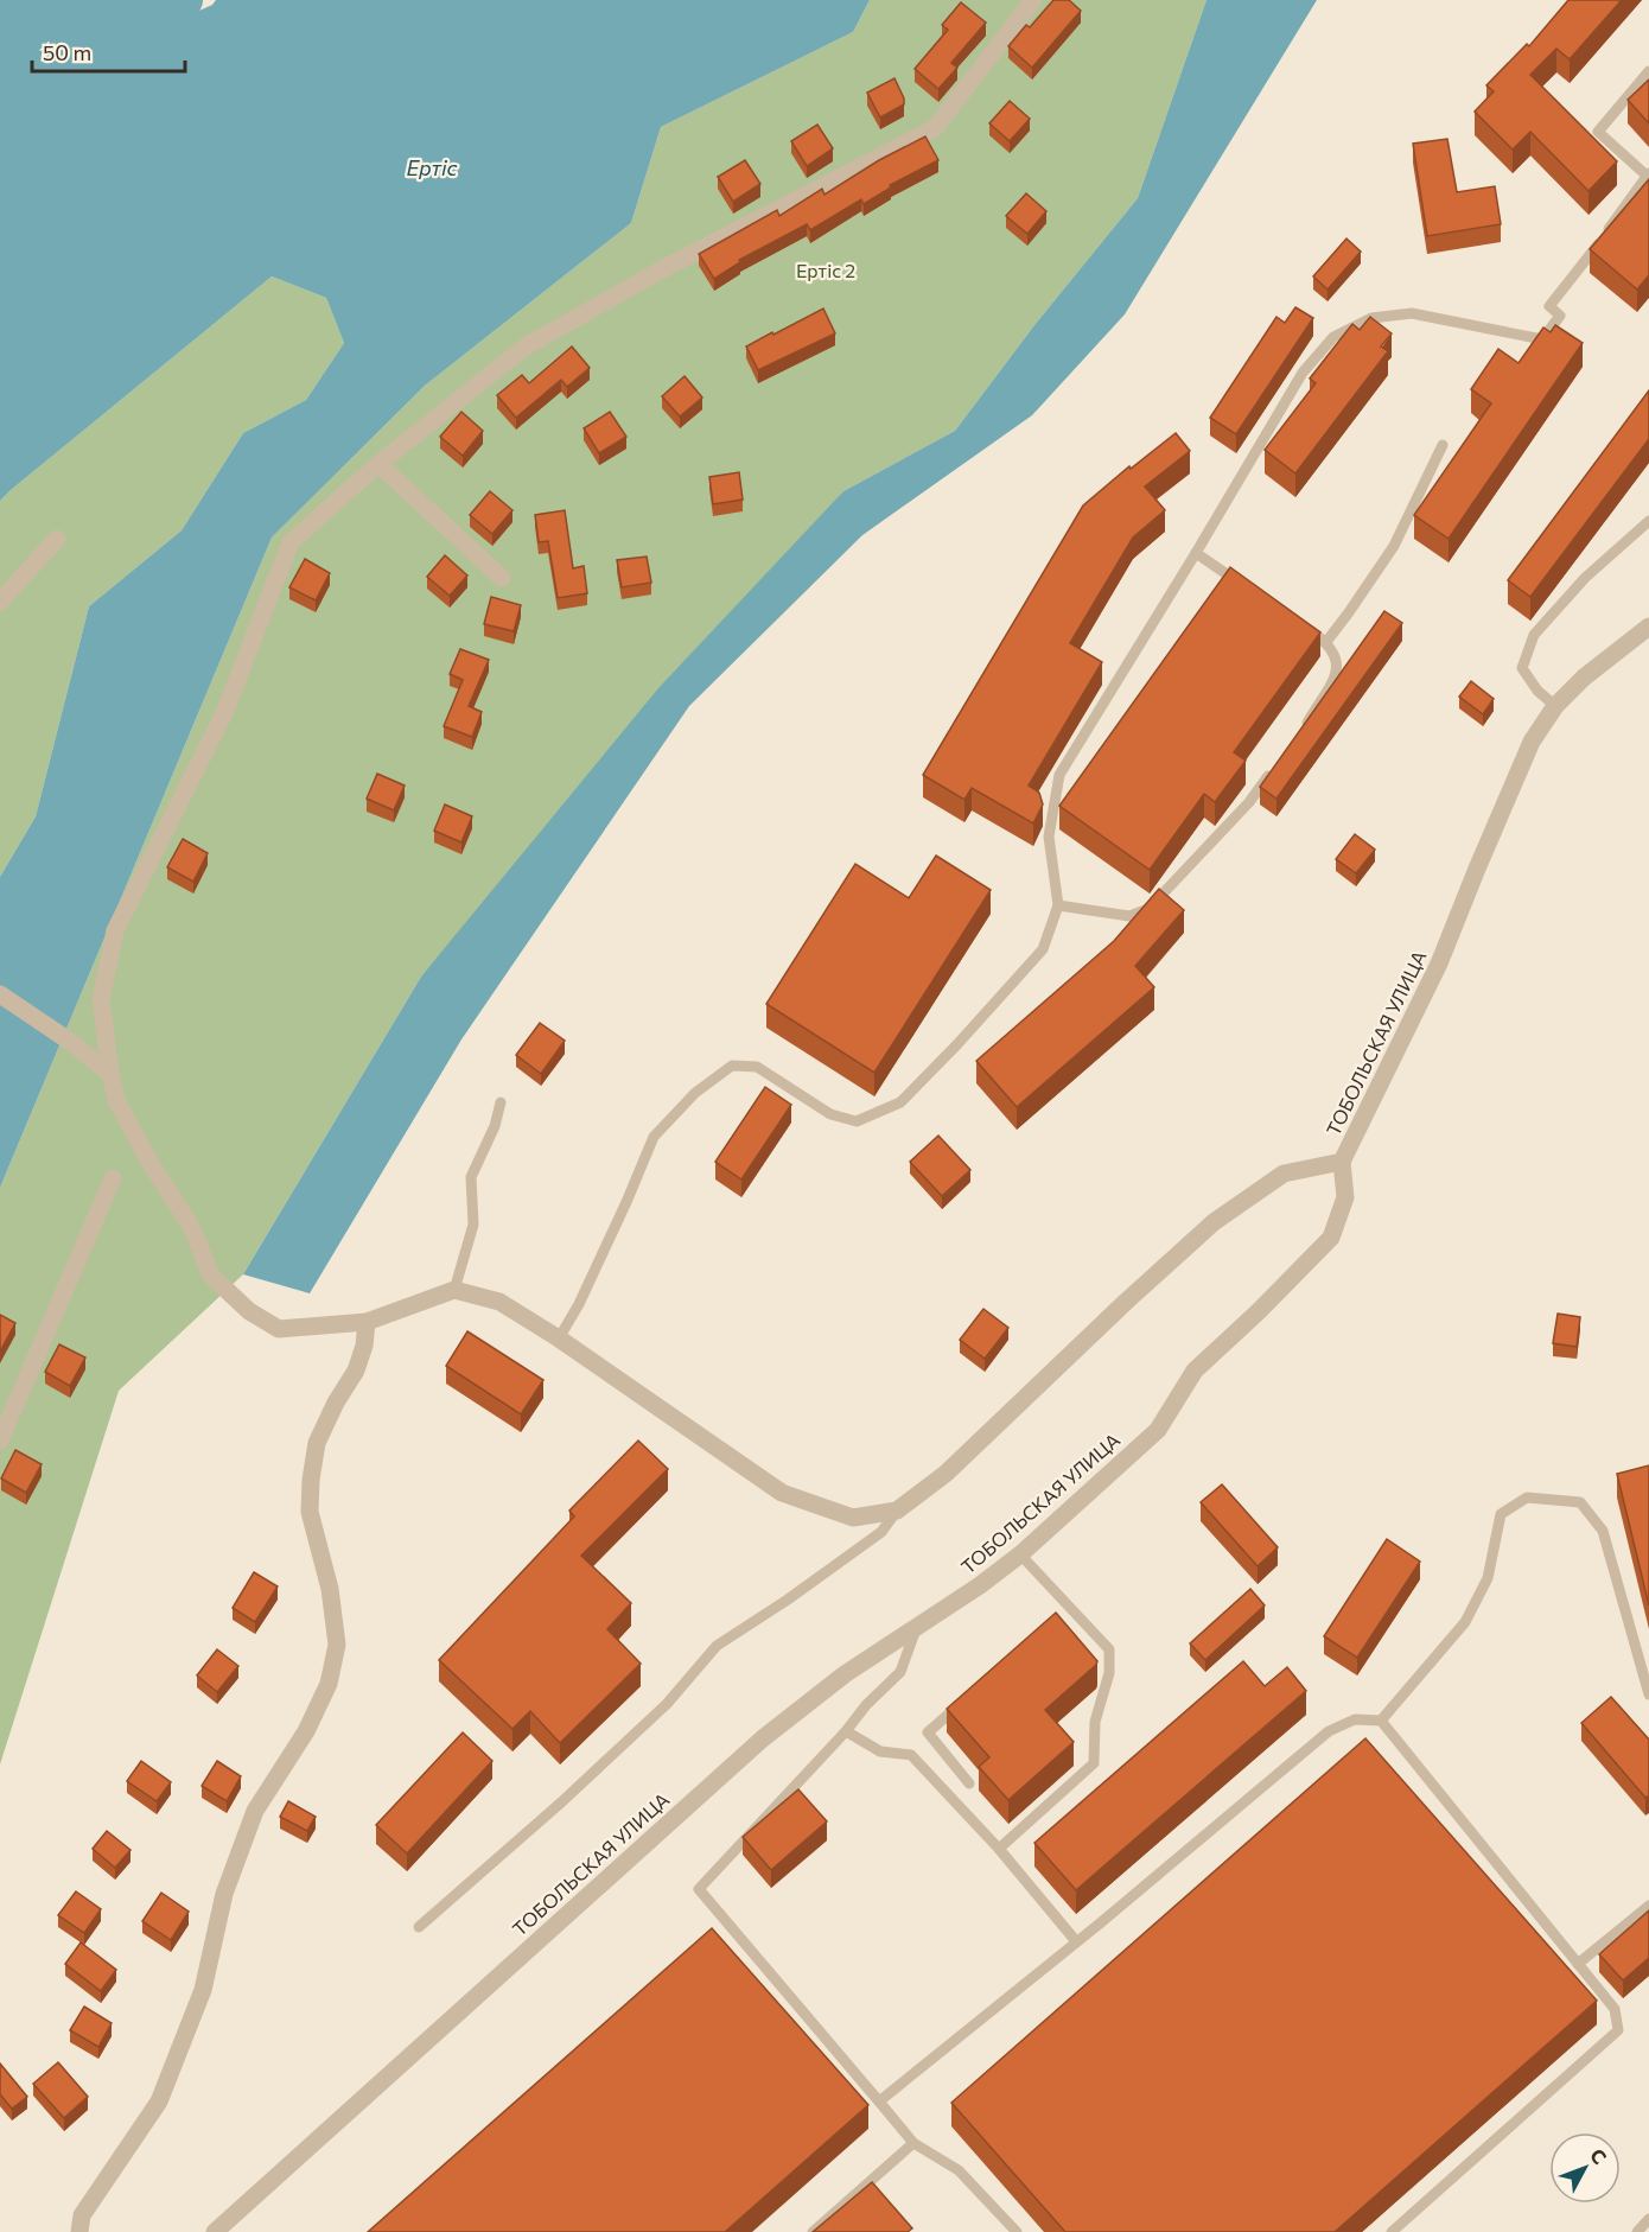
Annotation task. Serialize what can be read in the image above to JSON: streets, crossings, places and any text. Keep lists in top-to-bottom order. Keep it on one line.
{"streets":{"street":["ТОБОЛЬСКАЯ УЛИЦА"]},"water":["Ертіс"],"parks":["Ертіс 2"],"scale_bar":"50 m","north":"top right"}
